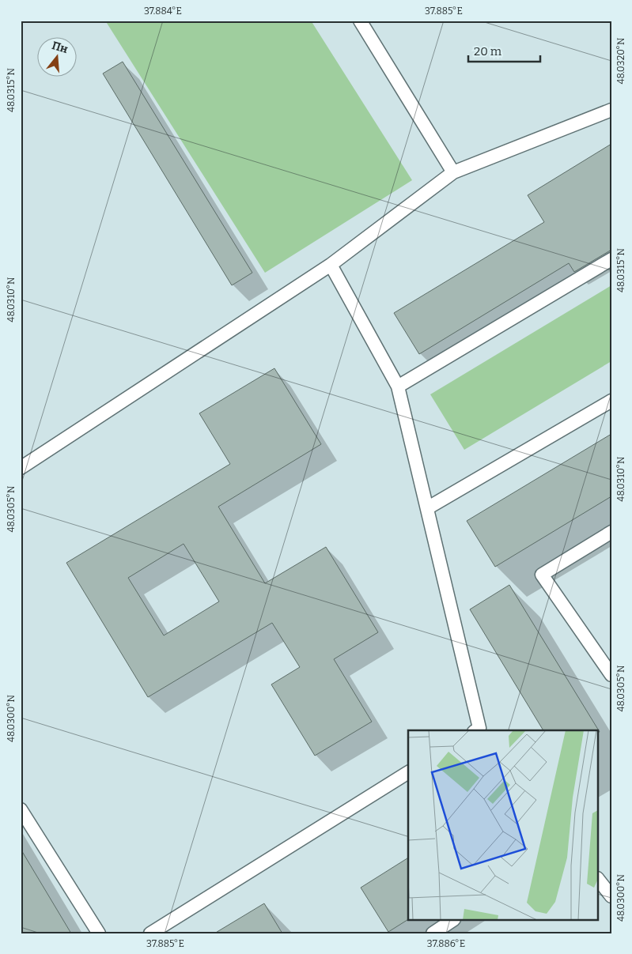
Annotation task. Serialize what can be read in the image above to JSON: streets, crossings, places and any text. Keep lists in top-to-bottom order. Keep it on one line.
{"scale_bar":"20 m","north":"top","coordinates":["37.884°E","37.885°E","48.0320°N","48.0315°N","48.0310°N","48.0305°N","48.0300°N","37.886°E"]}
